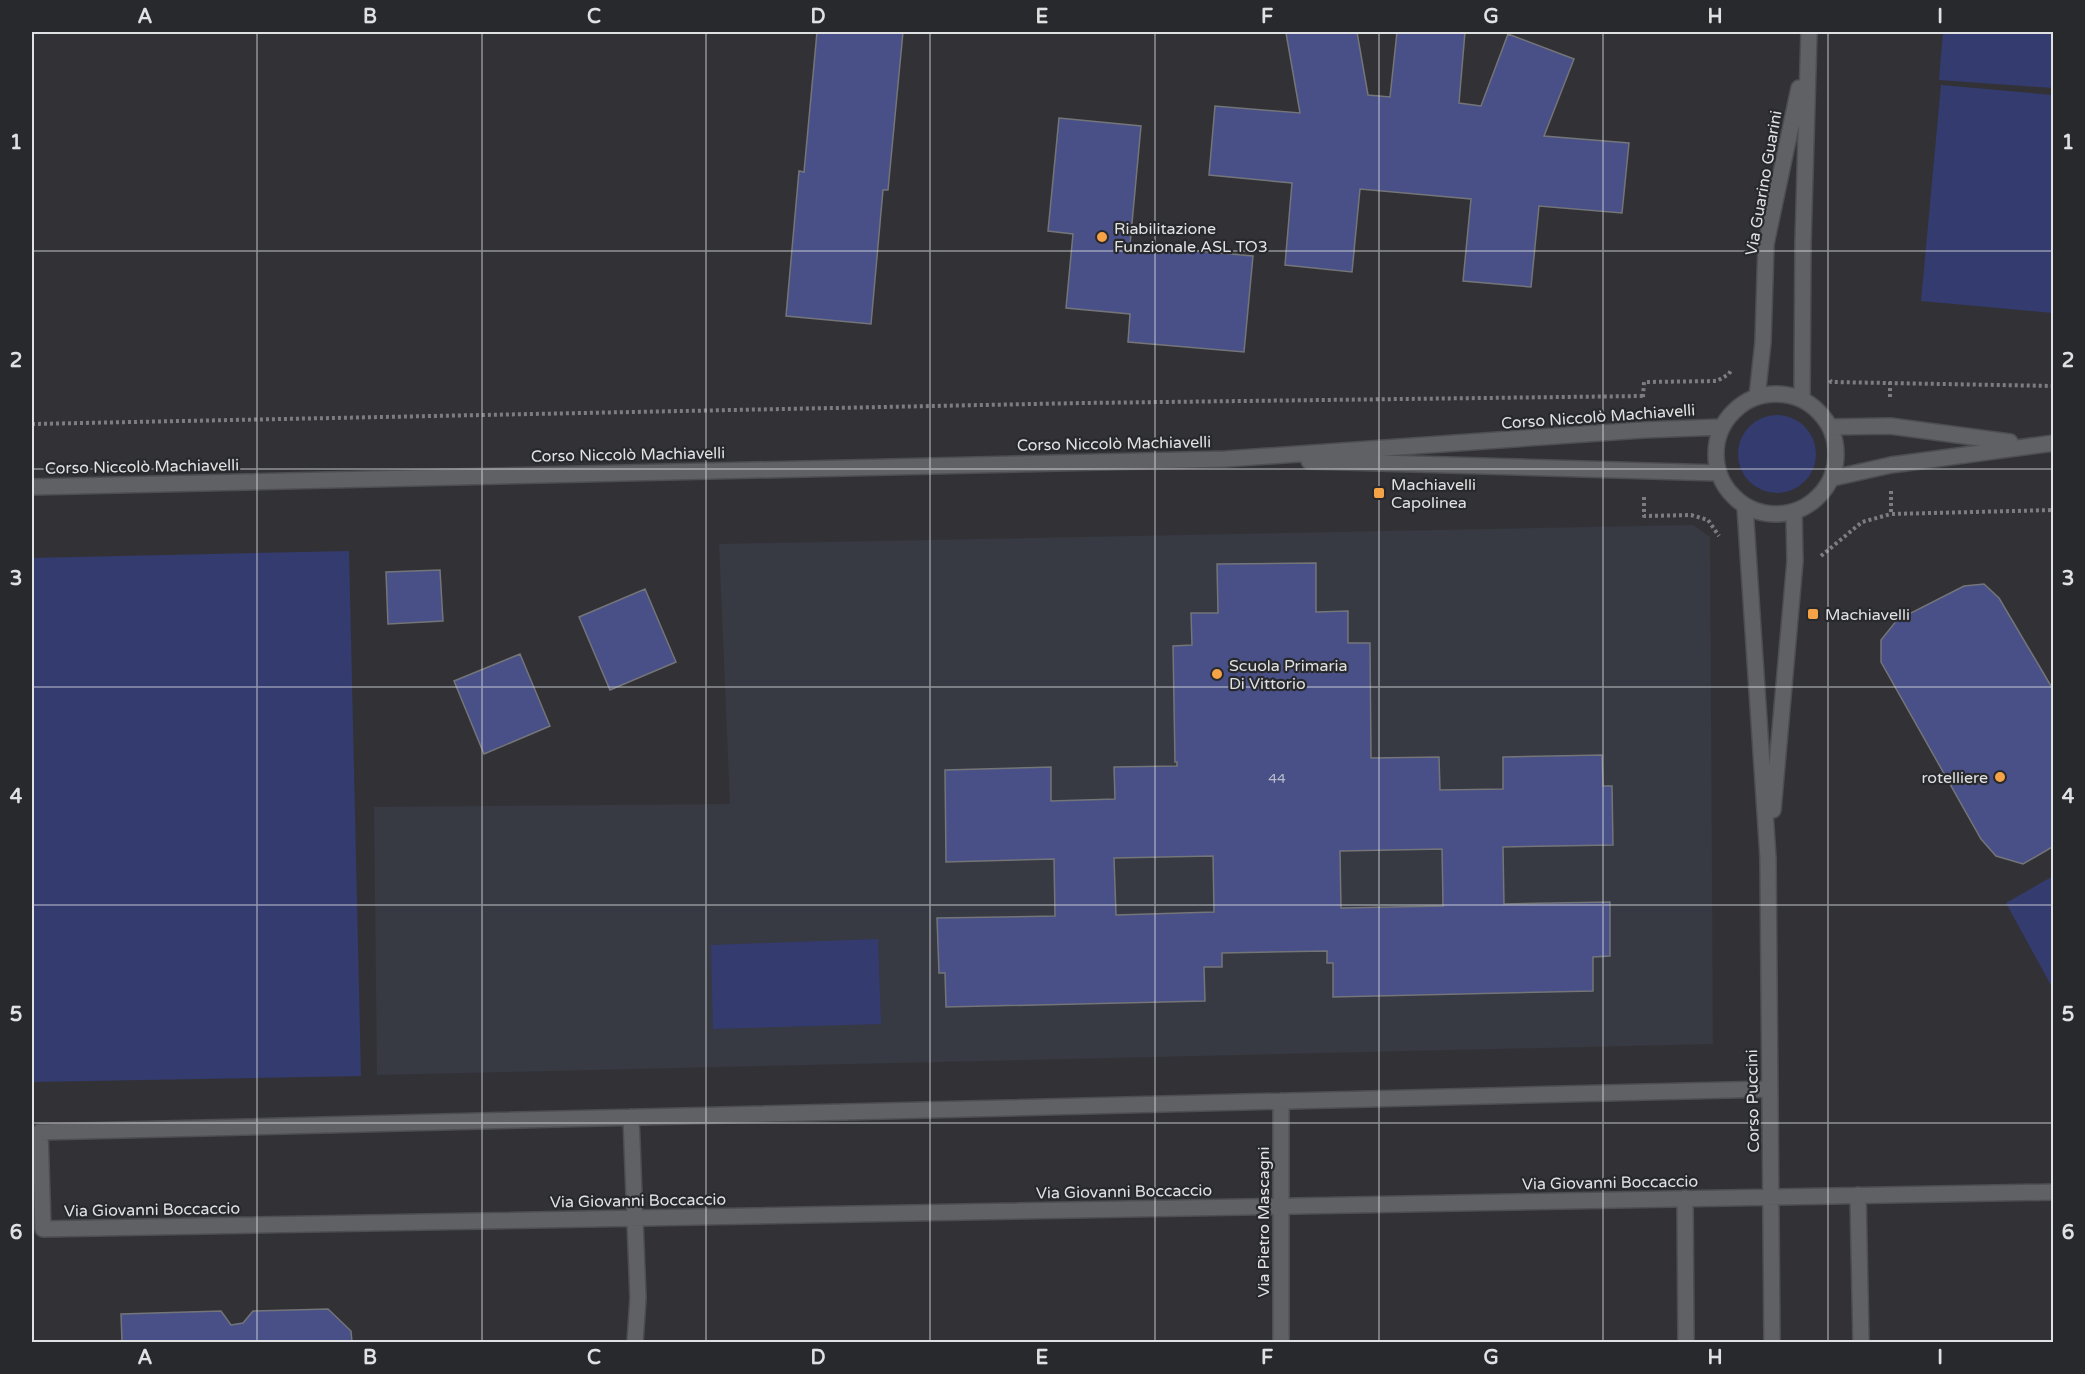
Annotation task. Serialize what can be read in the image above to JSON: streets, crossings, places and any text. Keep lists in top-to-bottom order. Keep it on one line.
{"streets":{"street":["Via Guarino Guarini","Corso Niccolò Machiavelli","Corso Puccini","Via Giovanni Boccaccio","Via Pietro Mascagni"]},"crossings":[["Via Guarino Guarini","Corso Niccolò Machiavelli"],["Corso Puccini","Via Giovanni Boccaccio"],["Via Giovanni Boccaccio","Via Pietro Mascagni"]],"places":{"other":["Riabilitazione Funzionale ASL TO3","Scuola Primaria Di Vittorio","rotelliere"],"transit":["Machiavelli Capolinea","Machiavelli"]},"house_numbers":["44"],"grid":{"columns":["A","B","C","D","E","F","G","H","I"],"rows":["1","2","3","4","5","6"]}}
